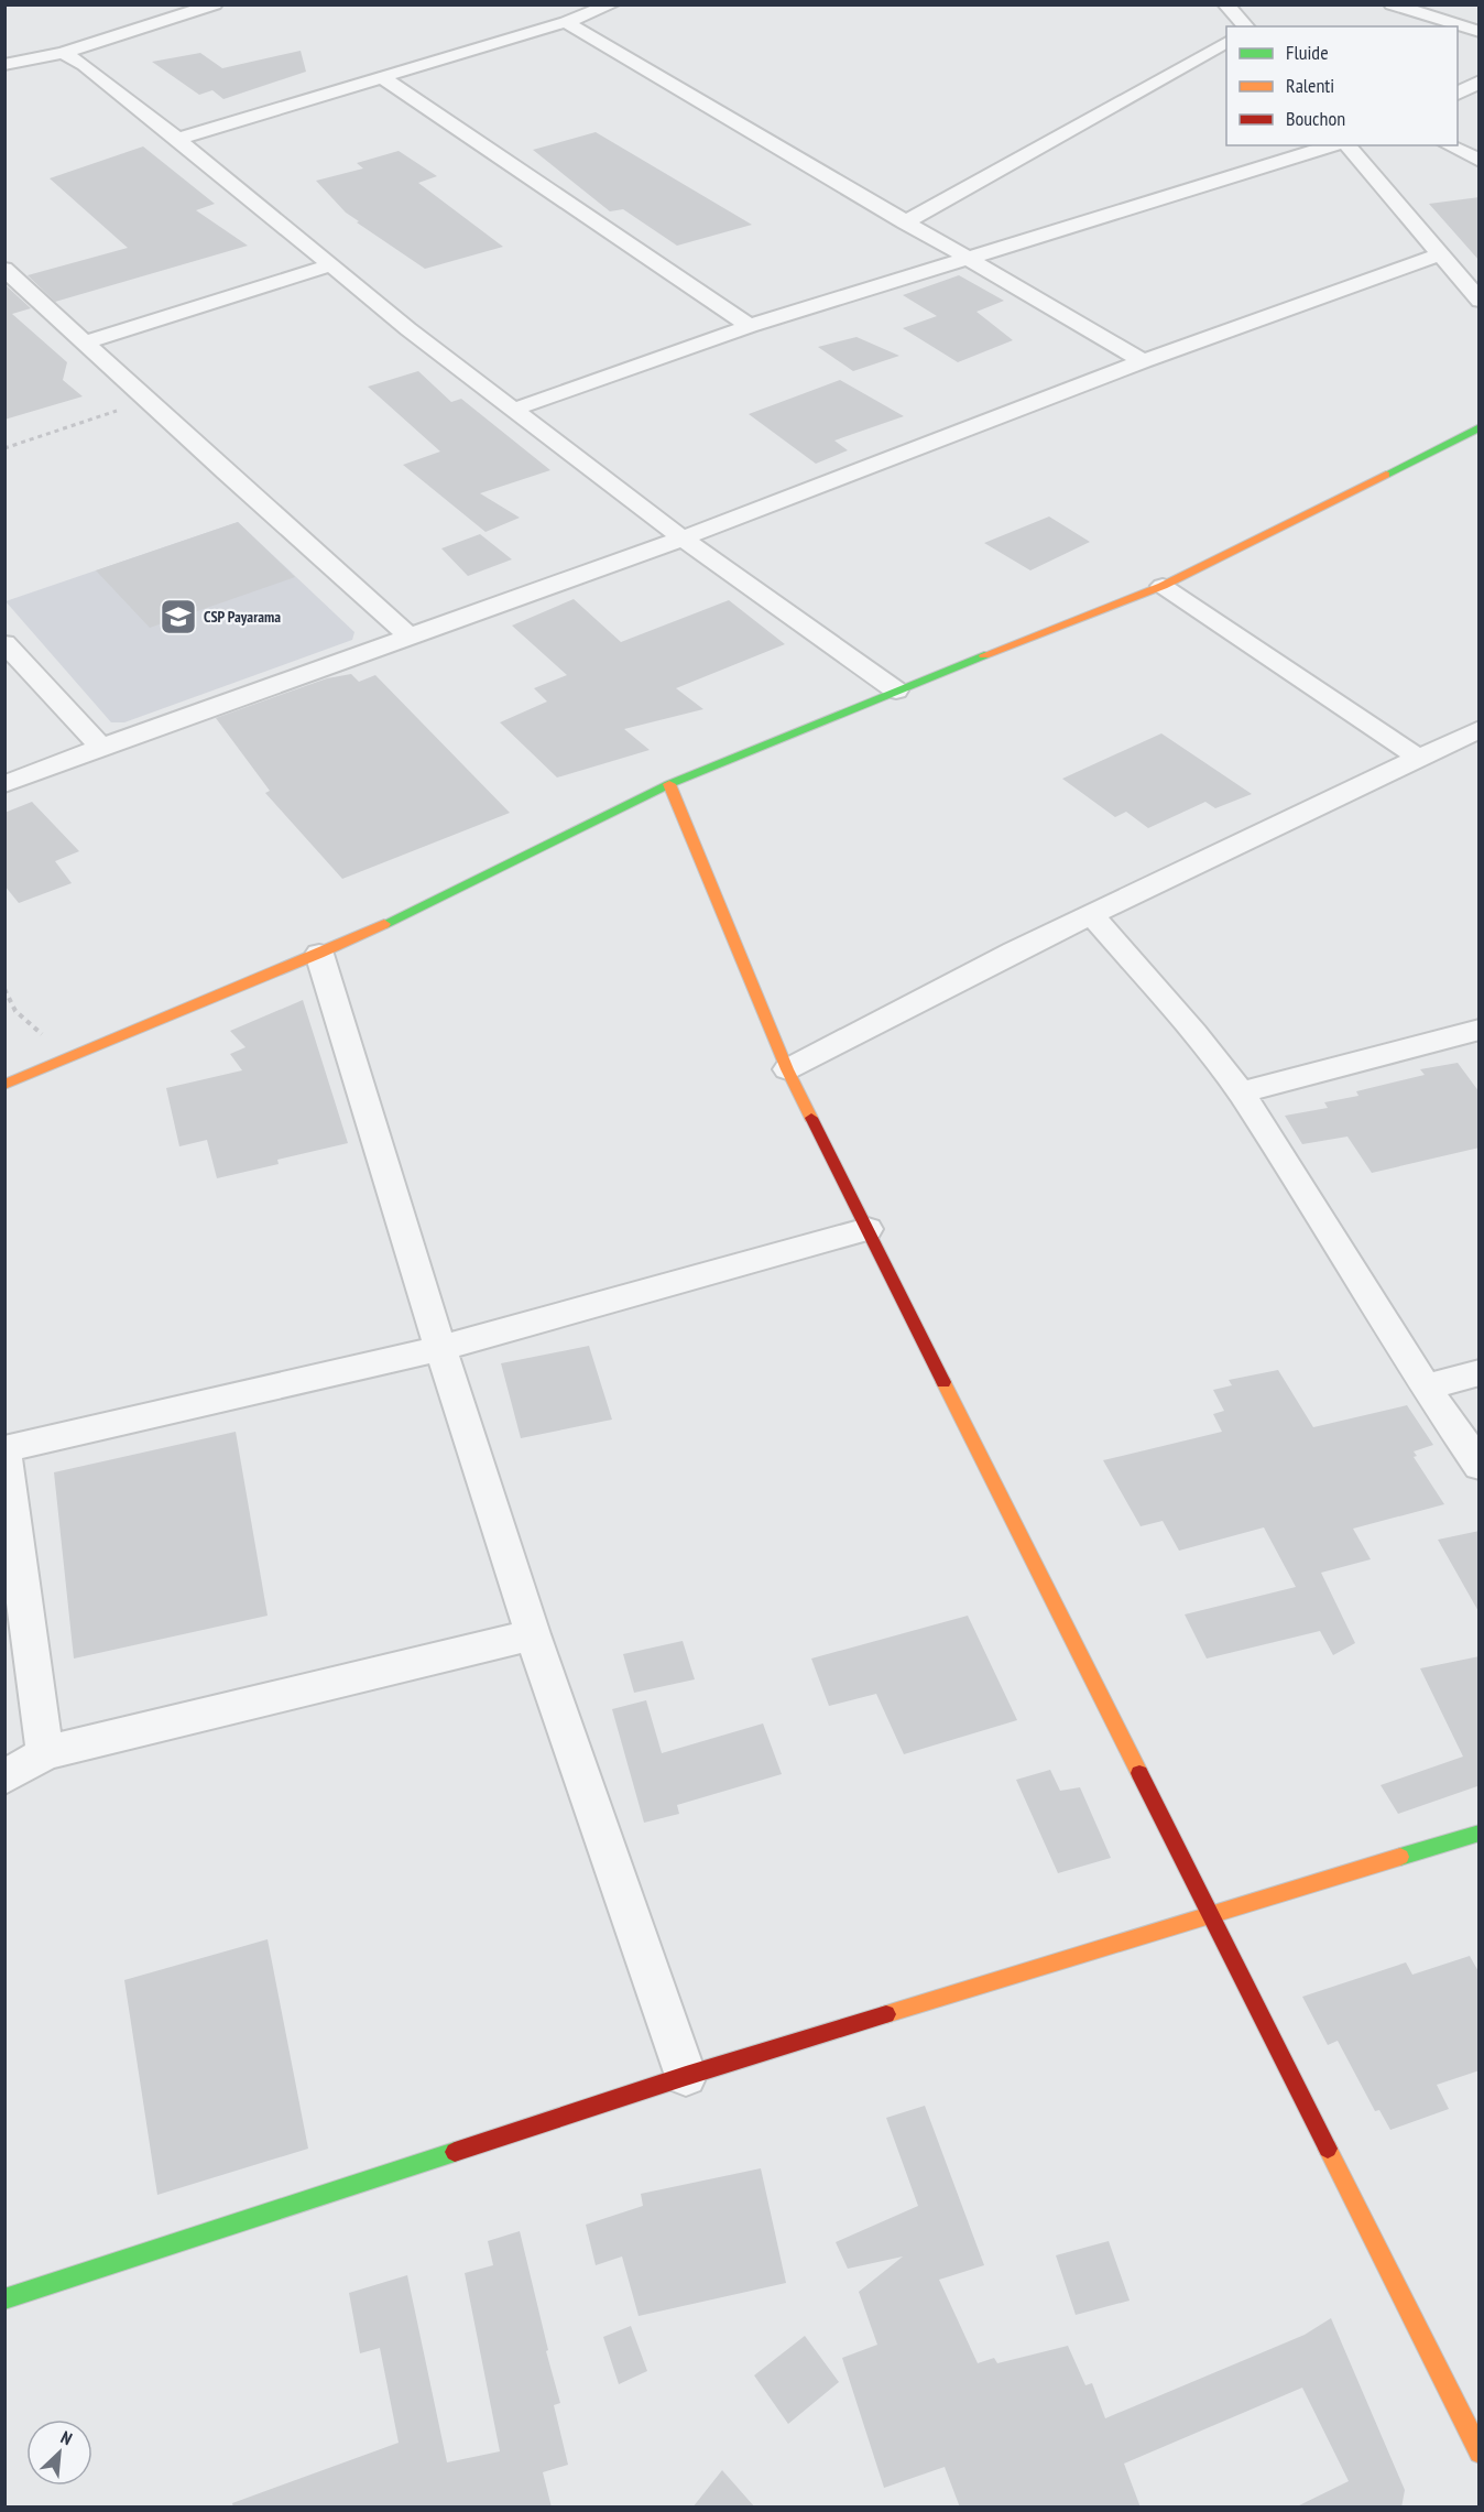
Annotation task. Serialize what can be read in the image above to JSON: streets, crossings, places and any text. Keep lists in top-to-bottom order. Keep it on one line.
{"places":{"school or university":["CSP Payarama"]},"legend":["Fluide","Ralenti","Bouchon"],"north":"top right"}
